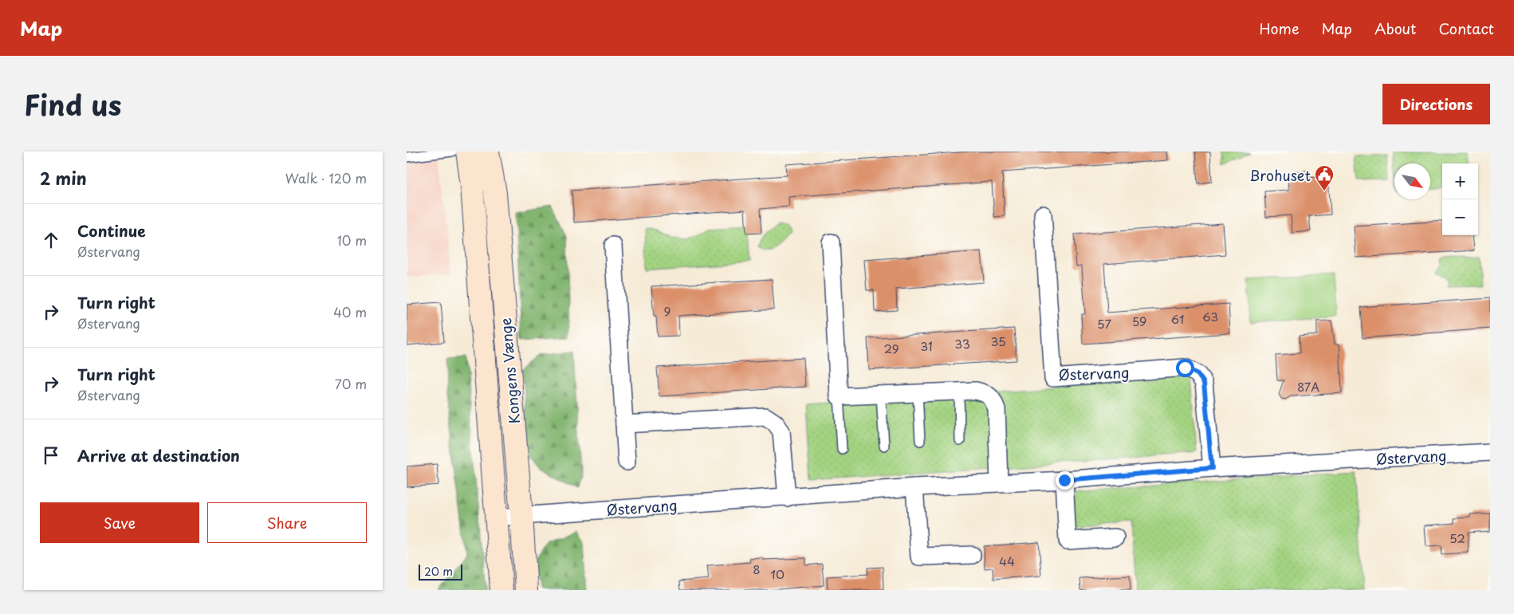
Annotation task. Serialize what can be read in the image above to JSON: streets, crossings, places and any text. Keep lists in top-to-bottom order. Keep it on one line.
{"streets":{"street":["Kongens Vænge","Østervang"]},"crossings":[["Kongens Vænge","Østervang"]],"places":{"public building":["Brohuset"]},"house_numbers":["9","63","61","59","57","35","33","31","29","87A","52","44","8","10"],"scale_bar":"20 m","north":"bottom right","page":{"header":"Map","nav":["Home","Map","About","Contact"],"title":"Find us","buttons":["Directions",["Save","Share"]],"heading":["2 min","Walk · 120 m"],"map_buttons":["+","−"],"list":[["Continue","Østervang","10 m"],["Turn right","Østervang","40 m"],["Turn right","Østervang","70 m"],"Arrive at destination"],"scale":"20 m"}}
